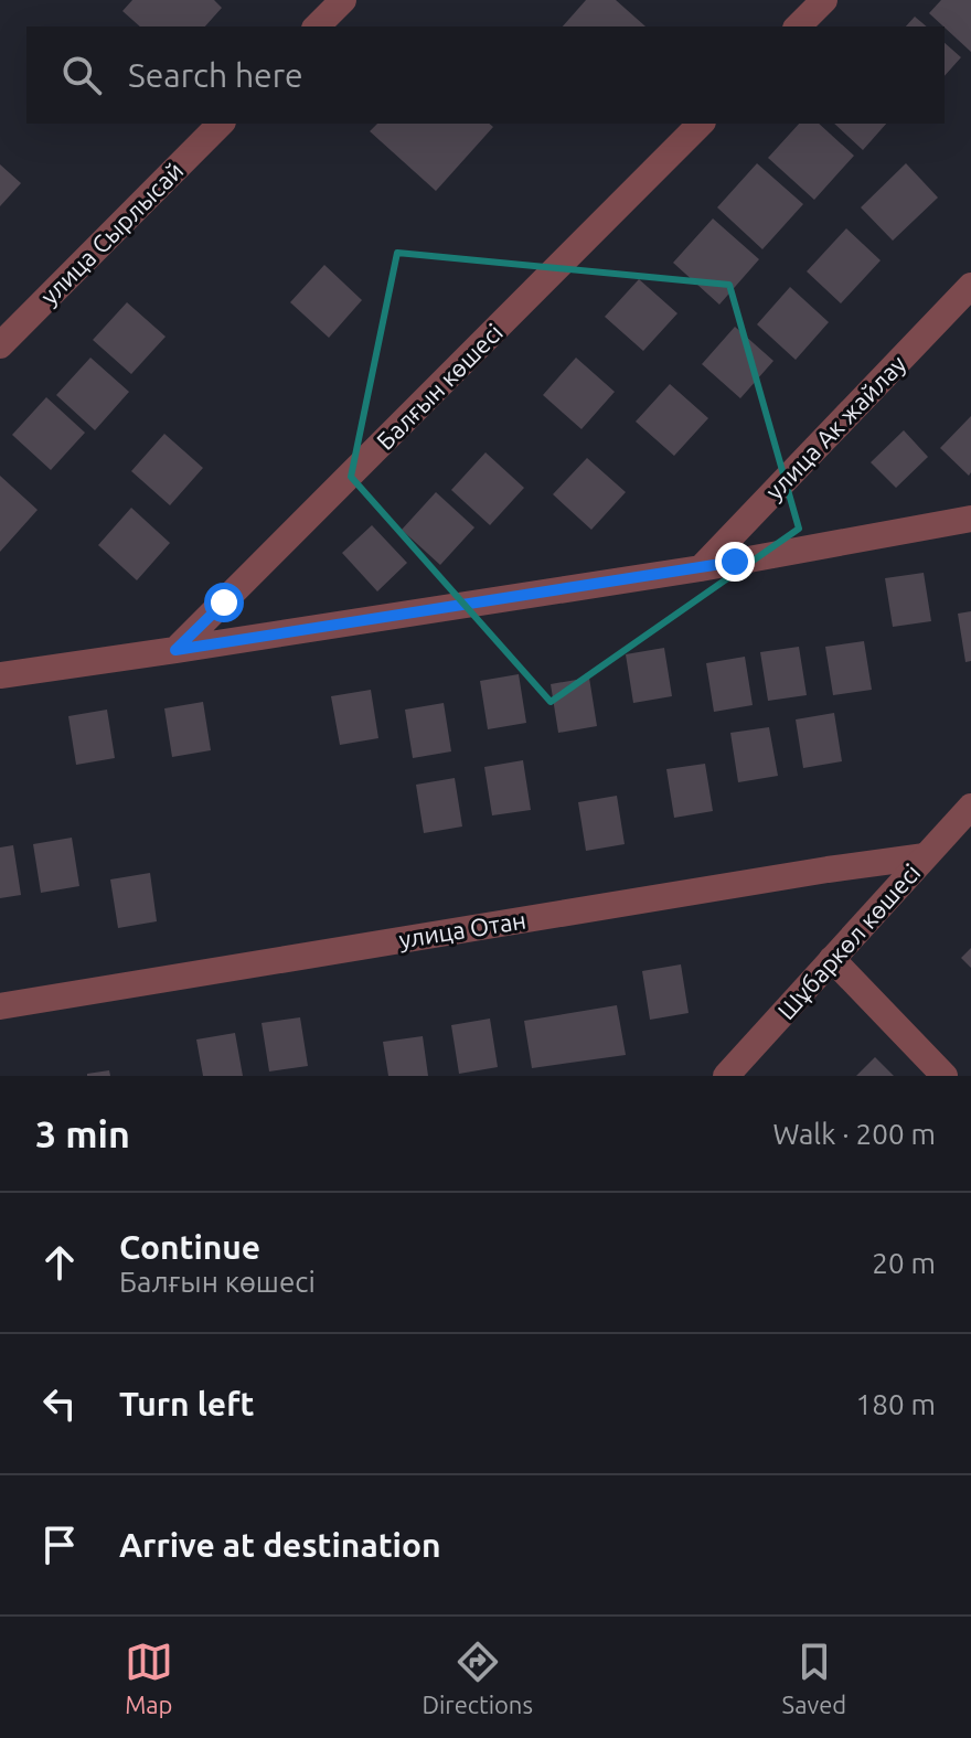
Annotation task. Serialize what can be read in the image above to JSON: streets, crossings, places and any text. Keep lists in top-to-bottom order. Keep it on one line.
{"streets":{"street":["улица Сырлысай","Балғын көшесі","улица Ак жайлау","улица Отан","Шұбаркөл көшесі"]},"crossings":[["улица Отан","Шұбаркөл көшесі"]],"page":{"search":"Search here","heading":["3 min","Walk · 200 m"],"list":[["Continue","Балғын көшесі","20 m"],["Turn left","180 m"],"Arrive at destination"],"nav":["Map","Directions","Saved"]}}
